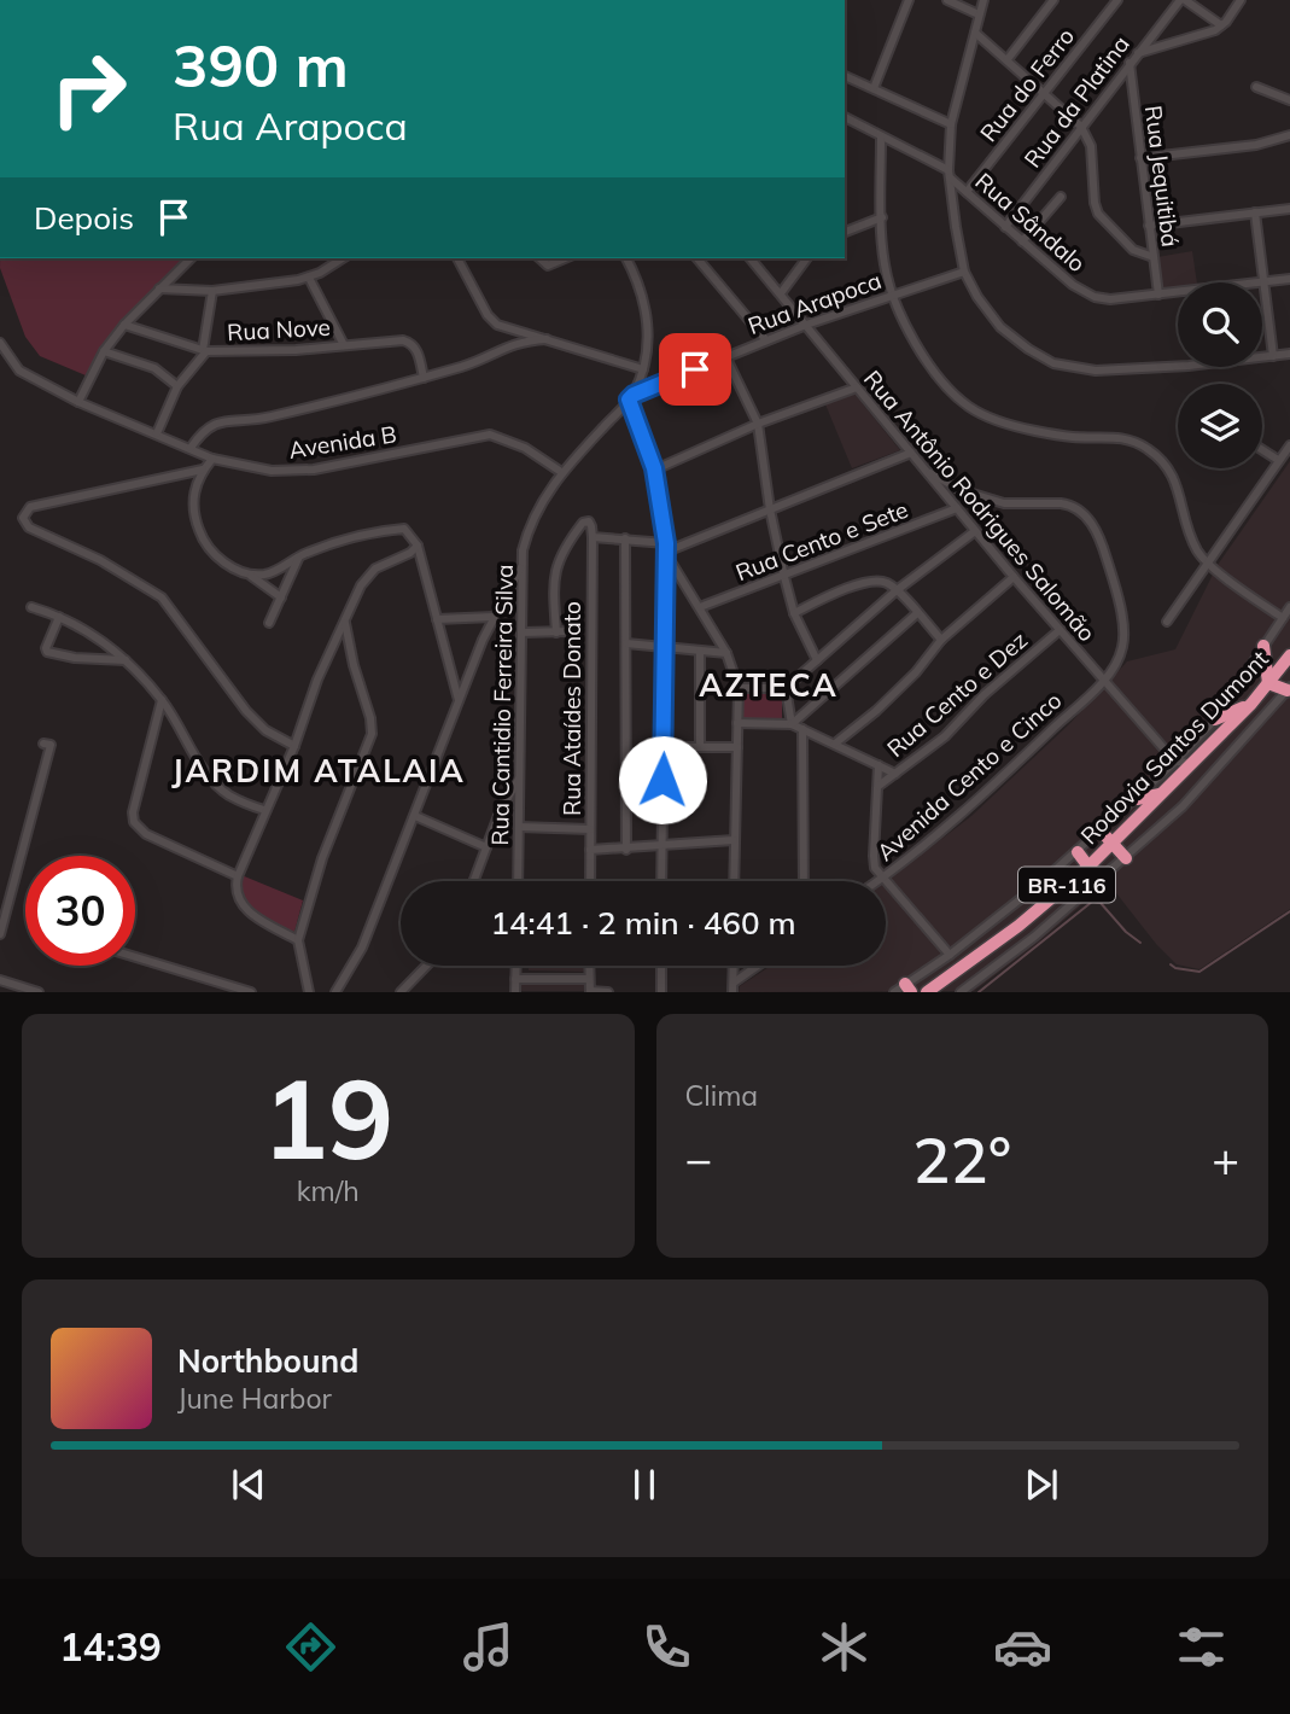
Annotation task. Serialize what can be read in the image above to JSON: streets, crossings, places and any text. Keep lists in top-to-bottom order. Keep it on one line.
{"streets":{"highway":["Rodovia Santos Dumont","BR-116"],"street":["Rua do Ferro","Rua da Platina","Rua Jequitibá","Rua Sândalo","Rua Arapoca","Rua Nove","Avenida B","Rua Antônio Rodrigues Salomão","Rua Cento e Sete","Rua Cento e Dez","Rua Cantidio Ferreira Silva","Rua Ataídes Donato","Avenida Cento e Cinco"]},"crossings":[["Rua do Ferro","Rua Sândalo"],["Rua da Platina","Rua Jequitibá"],["Rua da Platina","Rua Sândalo"],["Rua Jequitibá","Rua Sândalo"],["Rua Arapoca","Rua Antônio Rodrigues Salomão"],["Rua Arapoca","Rua Cantidio Ferreira Silva"],["Rua Nove","Avenida B"],["Avenida B","Rua Cantidio Ferreira Silva"],["Rua Antônio Rodrigues Salomão","Rua Cento e Sete"],["Rua Antônio Rodrigues Salomão","Rua Cento e Dez"],["Rua Antônio Rodrigues Salomão","Avenida Cento e Cinco"]],"districts":["AZTECA","JARDIM ATALAIA"],"page":{"turn":["390 m","Rua Arapoca"],"then":"Depois","limit":"30","trip":"14:41 · 2 min · 460 m","tile":[["19","km/h"],"Clima"],"heat":["−","22°","+"],"song":["Northbound","June Harbor"],"tabs":"14:39"}}
